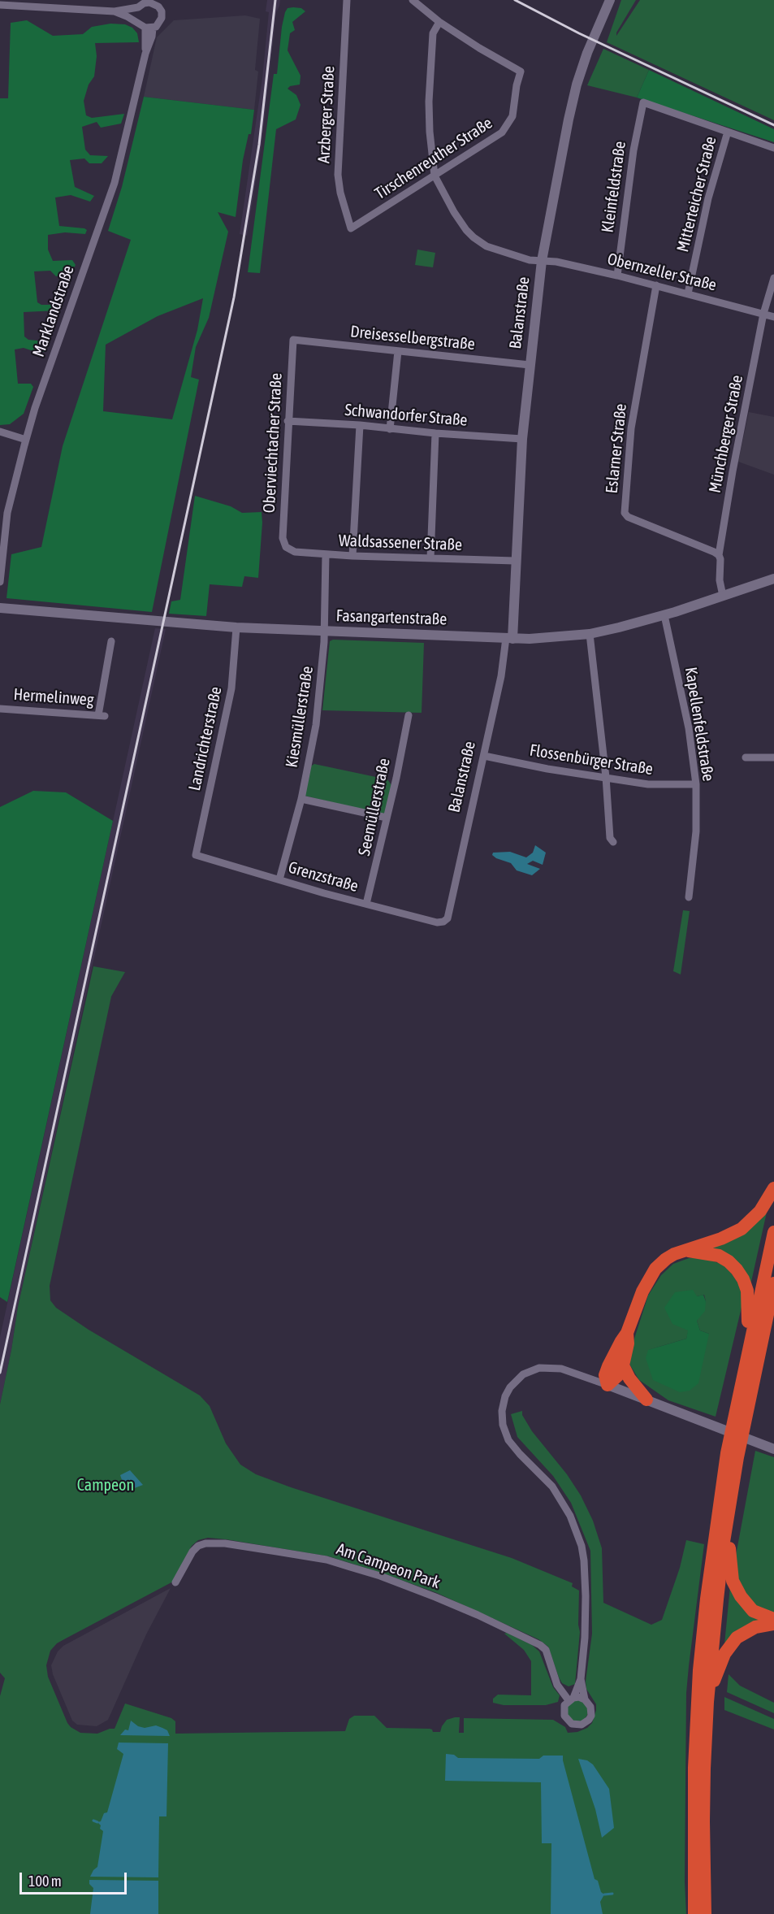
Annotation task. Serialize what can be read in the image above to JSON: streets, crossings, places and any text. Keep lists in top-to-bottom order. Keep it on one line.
{"streets":{"street":["Arzberger Straße","Tirschenreuther Straße","Kleinfeldstraße","Mitterteicher Straße","Obernzeller Straße","Marklandstraße","Balanstraße","Dreisesselbergstraße","Schwandorfer Straße","Münchberger Straße","Oberviechtacher Straße","Eslarner Straße","Waldsassener Straße","Fasangartenstraße","Hermelinweg","Kiesmüllerstraße","Kapellenfeldstraße","Landrichterstraße","Flossenbürger Straße","Seemüllerstraße","Grenzstraße","Am Campeon Park"]},"crossings":[["Arzberger Straße","Tirschenreuther Straße"],["Tirschenreuther Straße","Obernzeller Straße"],["Kleinfeldstraße","Mitterteicher Straße"],["Kleinfeldstraße","Obernzeller Straße"],["Mitterteicher Straße","Obernzeller Straße"],["Obernzeller Straße","Balanstraße"],["Obernzeller Straße","Münchberger Straße"],["Obernzeller Straße","Eslarner Straße"],["Balanstraße","Dreisesselbergstraße"],["Balanstraße","Schwandorfer Straße"],["Balanstraße","Waldsassener Straße"],["Balanstraße","Fasangartenstraße"],["Balanstraße","Flossenbürger Straße"],["Balanstraße","Grenzstraße"],["Dreisesselbergstraße","Oberviechtacher Straße"],["Schwandorfer Straße","Oberviechtacher Straße"],["Münchberger Straße","Eslarner Straße"],["Münchberger Straße","Fasangartenstraße"],["Oberviechtacher Straße","Waldsassener Straße"],["Waldsassener Straße","Kiesmüllerstraße"],["Fasangartenstraße","Kiesmüllerstraße"],["Fasangartenstraße","Kapellenfeldstraße"],["Fasangartenstraße","Landrichterstraße"],["Kiesmüllerstraße","Grenzstraße"],["Kapellenfeldstraße","Flossenbürger Straße"],["Landrichterstraße","Grenzstraße"],["Seemüllerstraße","Grenzstraße"]],"parks":["Campeon"],"scale_bar":"100 m"}
